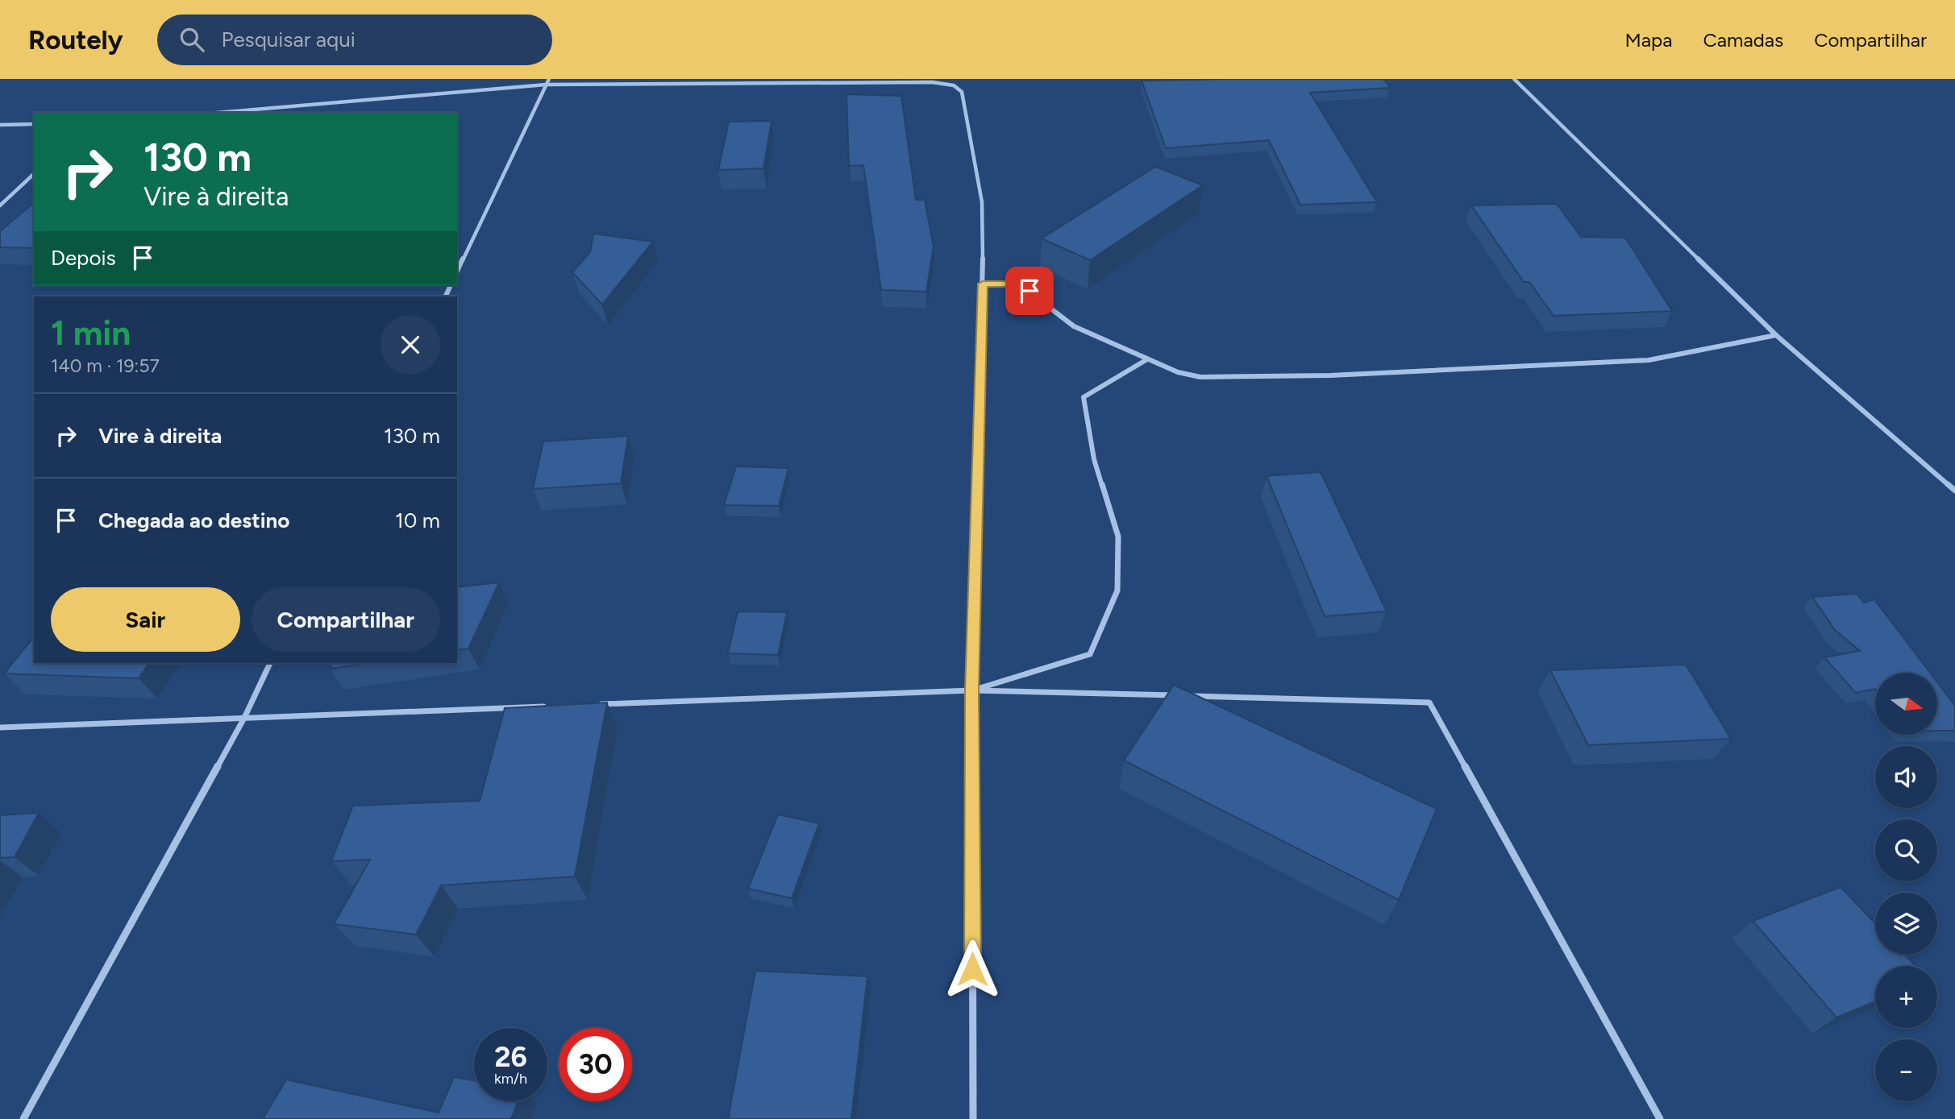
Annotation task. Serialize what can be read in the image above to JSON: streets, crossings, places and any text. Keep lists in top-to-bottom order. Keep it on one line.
{"north":"right","page":{"header":"Routely","search":"Pesquisar aqui","nav":["Mapa","Camadas","Compartilhar"],"turn":["130 m","Vire à direita"],"then":"Depois","heading":["1 min","140 m · 19:57"],"list":[{"name":"Vire à direita","value":"130 m"},{"name":"Chegada ao destino","value":"10 m"}],"buttons":["Sair","Compartilhar"],"map_buttons":["+","−"],"speed":"26 km/h","limit":"30"}}
